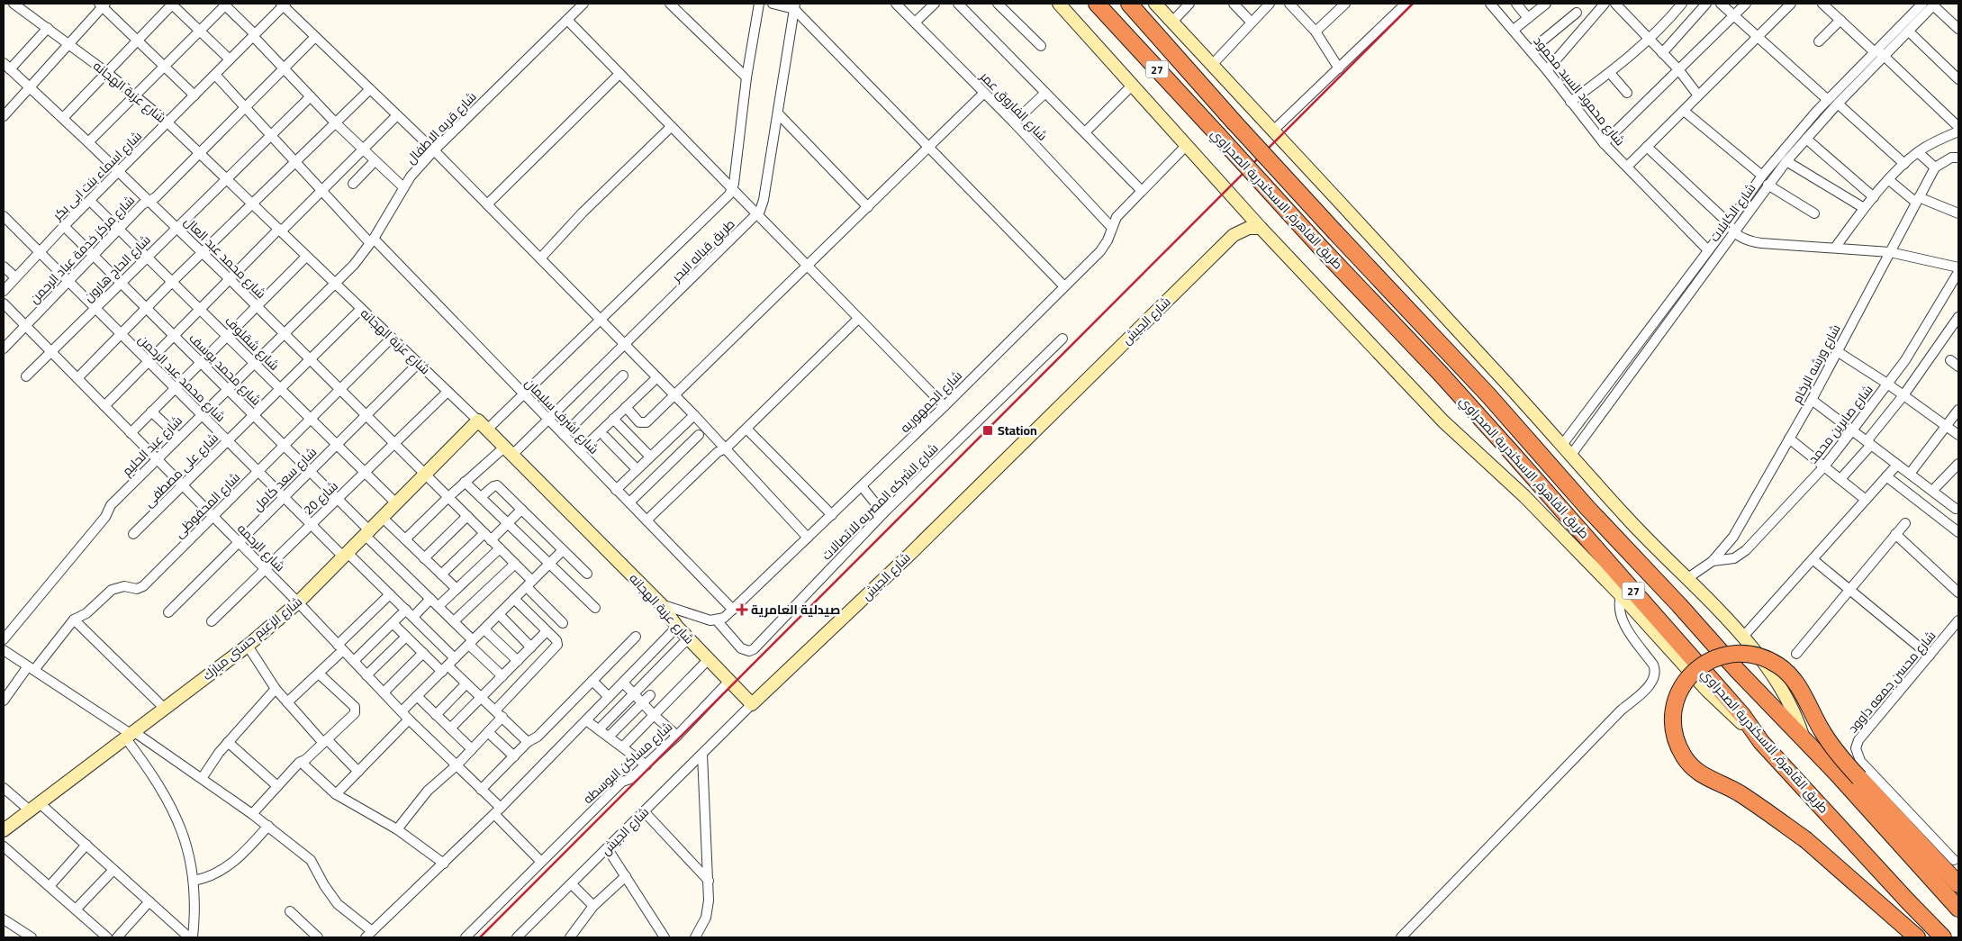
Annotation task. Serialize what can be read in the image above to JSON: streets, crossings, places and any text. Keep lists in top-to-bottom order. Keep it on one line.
{"streets":{"highway":["27","طريق القاهرة, الاسكندرية الصحراوي"],"street":["شارع محمود السيد محمود","شارع عزبة الهجانه","شارع الفاروق عمر","شارع قريه الاطفال","شارع اسماء بنت ابى بكر","شارع الكابلات","شارع مركز خدمة عباد الرحمن","طريق قباله البحر","شارع محمد عبد العال","شارع الحاج هارون","شارع الجيش","شارع شقلوف","شارع ورشه الرخام","شارع محمد يوسف","شارع محمد عبد الرحمن","شارع الجمهوريه","شارع اشرف سليمان","شارع صابرين محمد","شارع عبد الحليم","شارع على مصطفى","شارع سعد كامل","شارع 20","شارع الشركه المصريه للاتصالات","شارع المحفوظى","شارع الرحمه","شارع الزعيم حسنى مبارك","شارع محسن جمعه داوود","شارع مساكن البوسطه"]},"crossings":[["شارع محمود السيد محمود","شارع الكابلات"],["شارع عزبة الهجانه","شارع قريه الاطفال"],["شارع عزبة الهجانه","شارع اسماء بنت ابى بكر"],["شارع عزبة الهجانه","شارع مركز خدمة عباد الرحمن"],["شارع عزبة الهجانه","طريق قباله البحر"],["شارع عزبة الهجانه","شارع الحاج هارون"],["شارع عزبة الهجانه","شارع الجيش"],["شارع عزبة الهجانه","شارع عبد الحليم"],["شارع عزبة الهجانه","شارع على مصطفى"],["شارع عزبة الهجانه","شارع سعد كامل"],["شارع عزبة الهجانه","شارع 20"],["شارع عزبة الهجانه","شارع المحفوظى"],["شارع عزبة الهجانه","شارع الزعيم حسنى مبارك"],["شارع عزبة الهجانه","شارع مساكن البوسطه"],["شارع الفاروق عمر","شارع الجمهوريه"],["شارع قريه الاطفال","شارع اشرف سليمان"],["شارع قريه الاطفال","شارع عبد الحليم"],["شارع اسماء بنت ابى بكر","شارع محمد عبد العال"],["شارع اسماء بنت ابى بكر","شارع شقلوف"],["شارع اسماء بنت ابى بكر","شارع محمد يوسف"],["شارع اسماء بنت ابى بكر","شارع محمد عبد الرحمن"],["شارع اسماء بنت ابى بكر","شارع اشرف سليمان"],["شارع مركز خدمة عباد الرحمن","شارع محمد عبد العال"],["شارع مركز خدمة عباد الرحمن","شارع شقلوف"],["شارع مركز خدمة عباد الرحمن","شارع محمد يوسف"],["شارع مركز خدمة عباد الرحمن","شارع محمد عبد الرحمن"],["شارع مركز خدمة عباد الرحمن","شارع اشرف سليمان"],["شارع مركز خدمة عباد الرحمن","شارع الرحمه"],["طريق قباله البحر","شارع محمد عبد العال"],["طريق قباله البحر","شارع اشرف سليمان"],["طريق قباله البحر","شارع الزعيم حسنى مبارك"],["شارع محمد عبد العال","شارع الحاج هارون"],["شارع محمد عبد العال","شارع عبد الحليم"],["شارع محمد عبد العال","شارع على مصطفى"],["شارع محمد عبد العال","شارع سعد كامل"],["شارع محمد عبد العال","شارع 20"],["شارع محمد عبد العال","شارع المحفوظى"],["شارع محمد عبد العال","شارع الزعيم حسنى مبارك"],["شارع الحاج هارون","شارع شقلوف"],["شارع الحاج هارون","شارع محمد يوسف"],["شارع الحاج هارون","شارع محمد عبد الرحمن"],["شارع الحاج هارون","شارع اشرف سليمان"],["شارع الحاج هارون","شارع الرحمه"],["شارع شقلوف","شارع عبد الحليم"],["شارع شقلوف","شارع على مصطفى"],["شارع شقلوف","شارع سعد كامل"],["شارع شقلوف","شارع 20"],["شارع شقلوف","شارع المحفوظى"],["شارع شقلوف","شارع الزعيم حسنى مبارك"],["شارع ورشه الرخام","شارع صابرين محمد"],["شارع محمد يوسف","شارع عبد الحليم"],["شارع محمد يوسف","شارع على مصطفى"],["شارع محمد يوسف","شارع سعد كامل"],["شارع محمد يوسف","شارع 20"],["شارع محمد يوسف","شارع المحفوظى"],["شارع محمد يوسف","شارع الزعيم حسنى مبارك"],["شارع محمد عبد الرحمن","شارع عبد الحليم"],["شارع محمد عبد الرحمن","شارع على مصطفى"],["شارع محمد عبد الرحمن","شارع سعد كامل"],["شارع محمد عبد الرحمن","شارع 20"],["شارع محمد عبد الرحمن","شارع المحفوظى"],["شارع محمد عبد الرحمن","شارع الزعيم حسنى مبارك"],["شارع الجمهوريه","شارع اشرف سليمان"],["شارع الجمهوريه","شارع الشركه المصريه للاتصالات"],["شارع عبد الحليم","شارع الرحمه"],["شارع على مصطفى","شارع الرحمه"],["شارع سعد كامل","شارع الرحمه"],["شارع 20","شارع الرحمه"],["شارع المحفوظى","شارع الرحمه"],["شارع الرحمه","شارع الزعيم حسنى مبارك"],["شارع الرحمه","شارع مساكن البوسطه"]],"places":{"transit":["Station"],"health":["صيدلية العامرية"]}}
